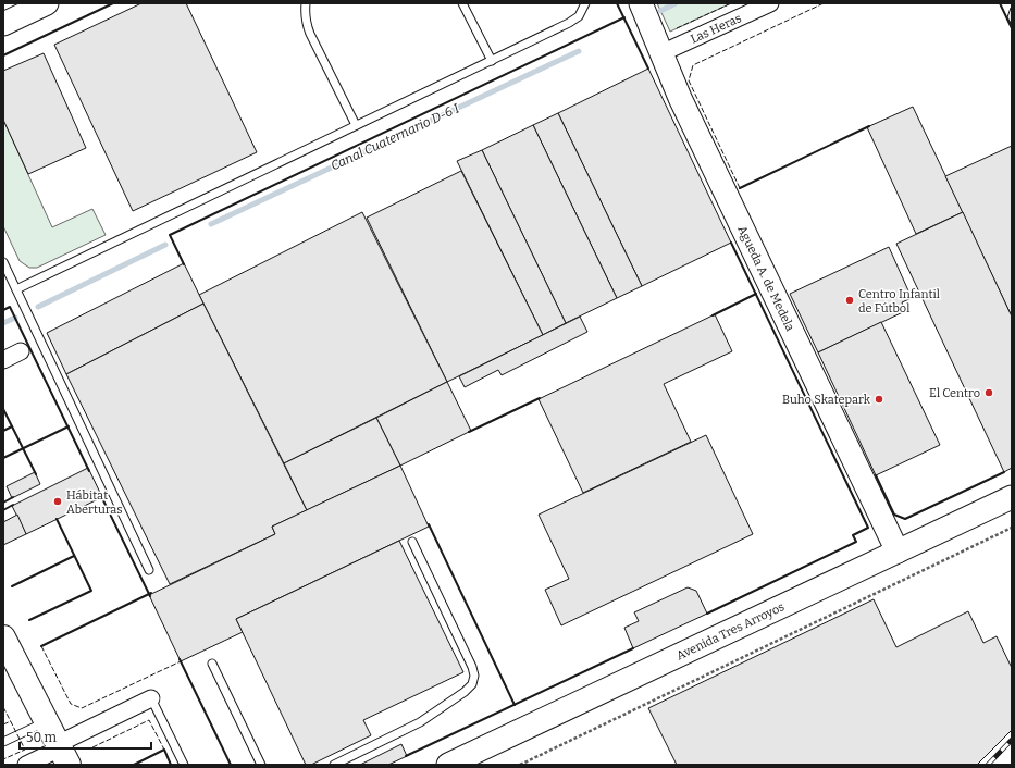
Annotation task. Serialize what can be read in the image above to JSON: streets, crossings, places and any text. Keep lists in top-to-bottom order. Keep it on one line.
{"streets":{"street":["Las Heras","Agueda A. de Medela","Avenida Tres Arroyos"]},"crossings":[["Las Heras","Agueda A. de Medela"],["Agueda A. de Medela","Avenida Tres Arroyos"]],"water":["Canal Cuaternario D-6 I"],"places":["Centro Infantil de Fútbol","El Centro","Buho Skatepark","Hábitat Aberturas"],"scale_bar":"50 m"}
